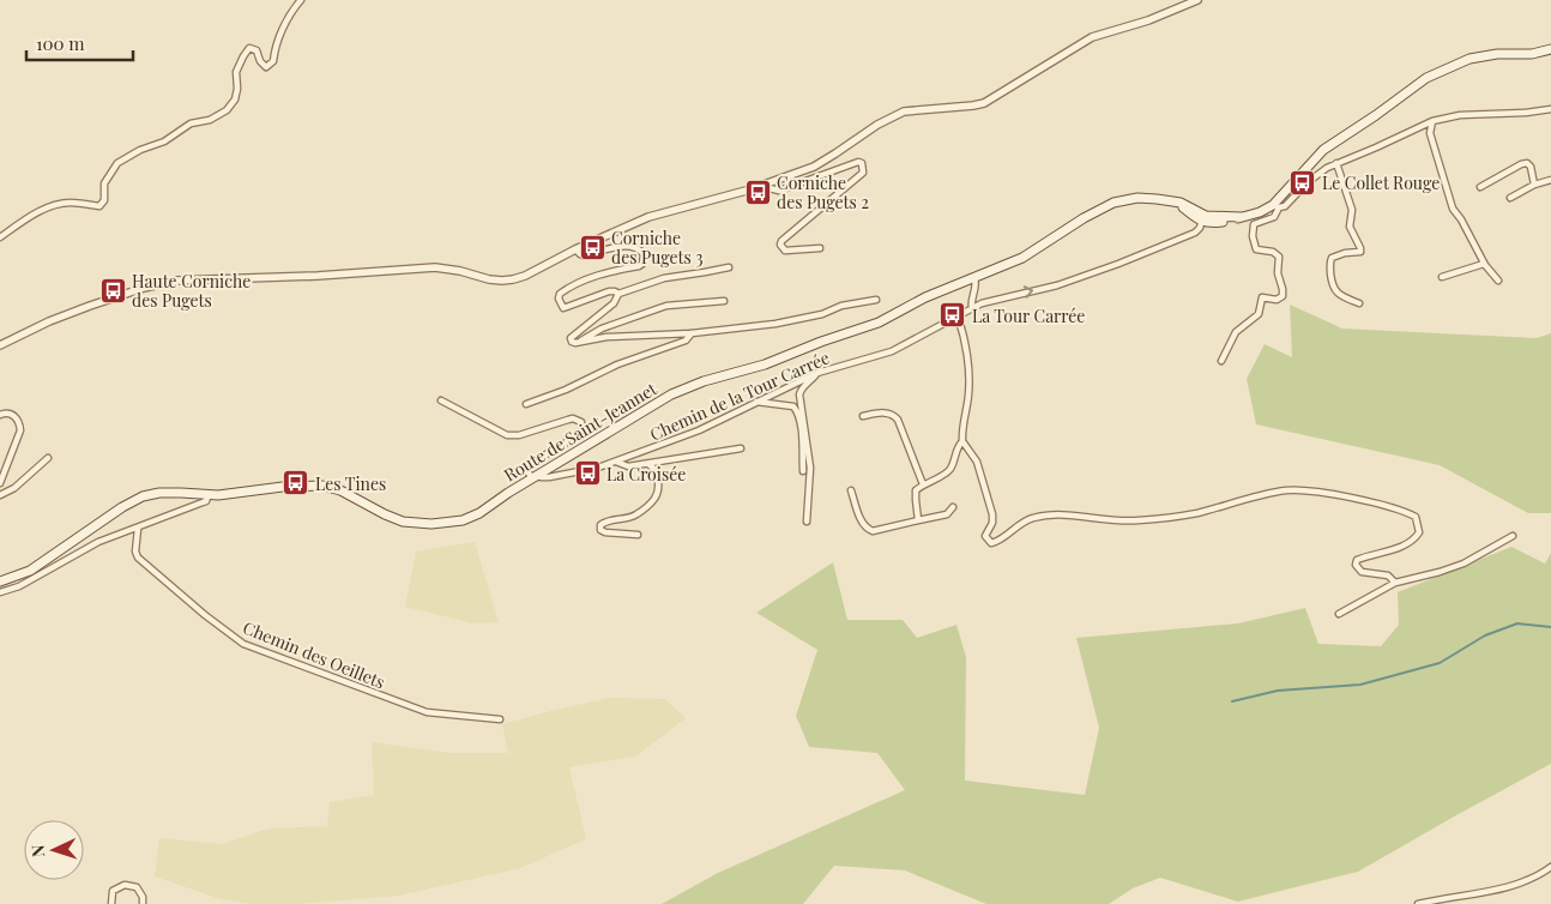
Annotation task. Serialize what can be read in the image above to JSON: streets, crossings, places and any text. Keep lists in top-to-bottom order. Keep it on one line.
{"streets":{"main road":["Route de Saint-Jeannet"],"street":["Chemin de la Tour Carrée","Chemin des Oeillets"]},"crossings":[["Chemin de la Tour Carrée","Route de Saint-Jeannet"]],"places":{"bus stop":["Le Collet Rouge","Corniche des Pugets 2","Corniche des Pugets 3","Haute Corniche des Pugets","La Tour Carrée","La Croisée","Les Tines"]},"scale_bar":"100 m","north":"left"}
